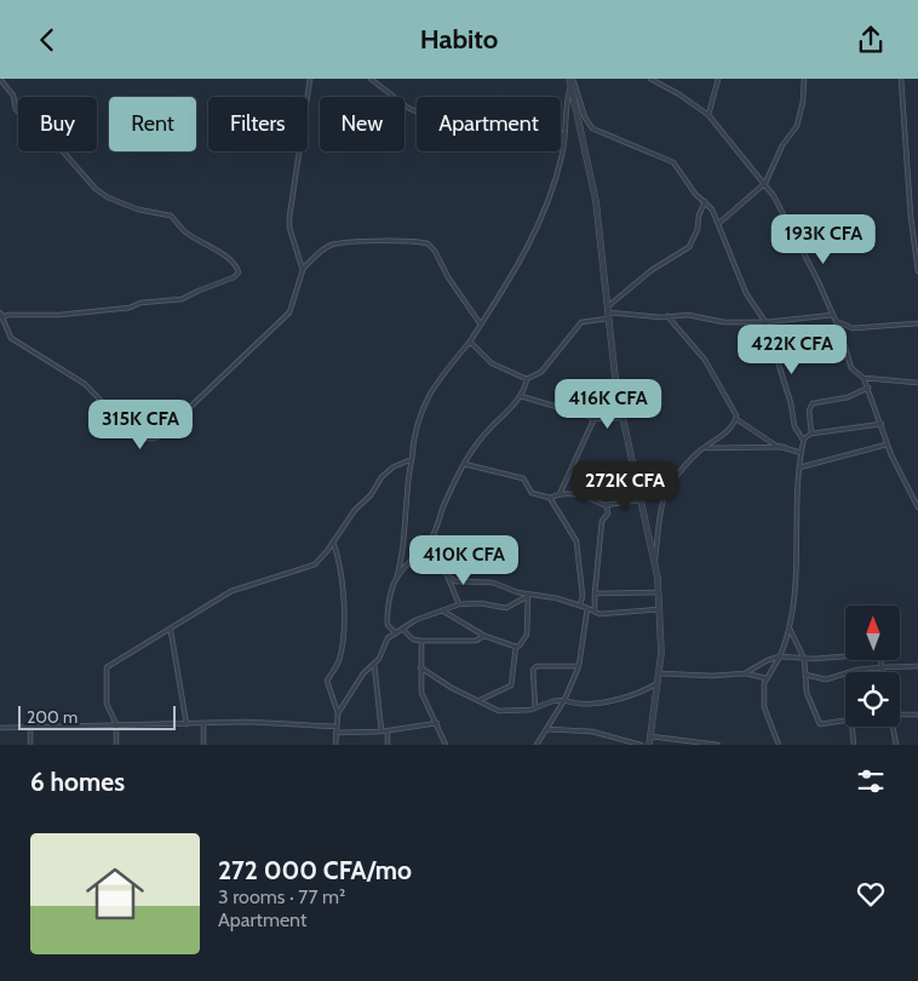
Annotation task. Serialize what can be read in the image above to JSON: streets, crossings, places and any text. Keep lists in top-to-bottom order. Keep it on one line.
{"scale_bar":"200 m","north":"top","page":{"header":"Habito","chip":["Buy","Rent","Filters","New","Apartment"],"price":["193K CFA","422K CFA","416K CFA","315K CFA","272K CFA","410K CFA"],"scale":"200 m","heading":"6 homes","list":[{"name":"272 000 CFA/mo","note":"3 rooms · 77 m² · Apartment"}]}}
